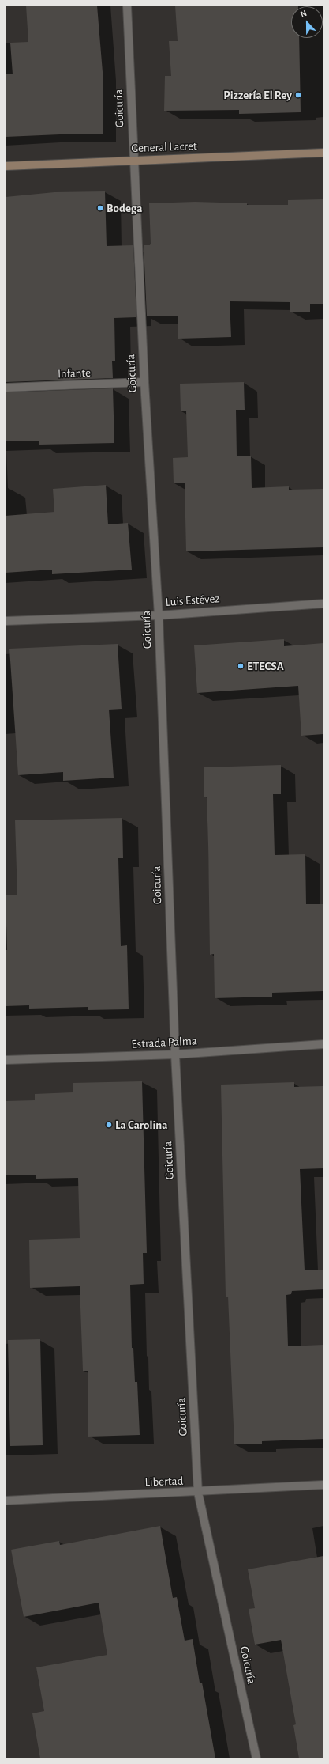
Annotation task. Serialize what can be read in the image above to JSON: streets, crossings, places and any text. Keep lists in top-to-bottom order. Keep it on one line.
{"streets":{"main road":["General Lacret"],"street":["Goicuría","Infante","Luis Estévez","Estrada Palma","Libertad"]},"crossings":[["Goicuría","General Lacret"],["Goicuría","Infante"],["Goicuría","Luis Estévez"],["Goicuría","Estrada Palma"],["Goicuría","Libertad"]],"places":["Pizzería El Rey","Bodega","ETECSA","La Carolina"],"north":"top"}
